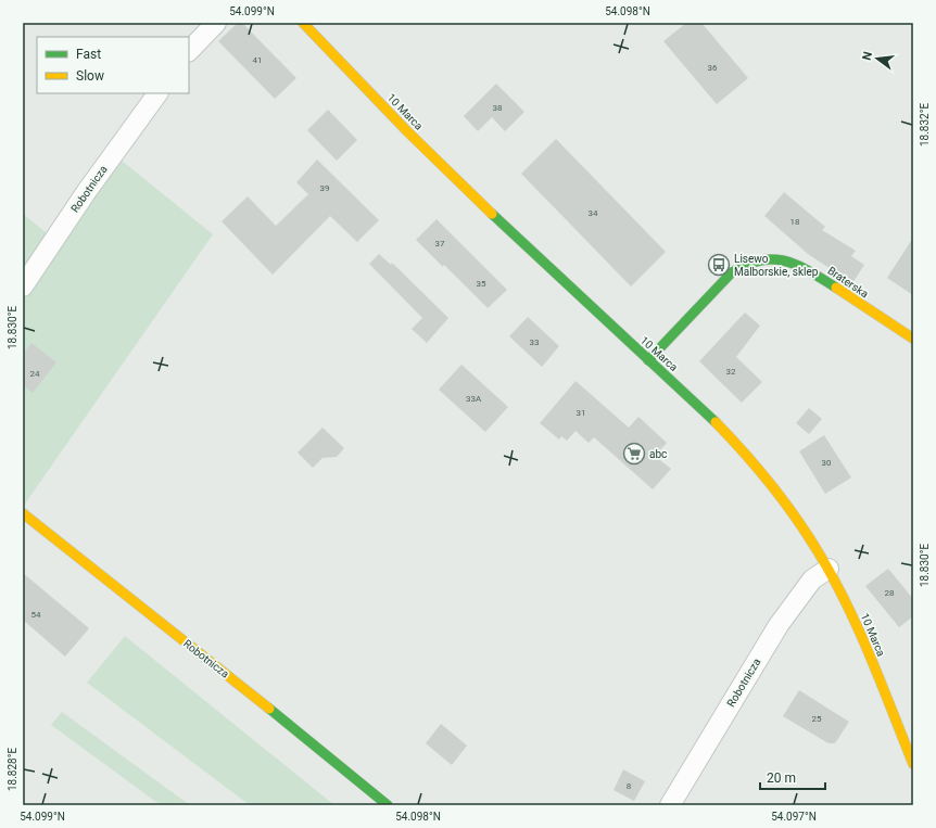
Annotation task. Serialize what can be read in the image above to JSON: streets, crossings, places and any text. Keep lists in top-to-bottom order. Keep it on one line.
{"streets":{"street":["10 Marca","Robotnicza","Braterska"]},"crossings":[["10 Marca","Robotnicza"],["10 Marca","Braterska"]],"places":{"bus stop":["Lisewo Malborskie, sklep"],"supermarket":["abc"]},"house_numbers":["41","36","38","39","34","18","37","35","33","32","24","33A","31","30","28","54","25","8"],"legend":["Fast","Slow"],"scale_bar":"20 m","north":"left","coordinates":["54.099°N","54.098°N","18.832°E","18.830°E","18.828°E","54.097°N"]}
